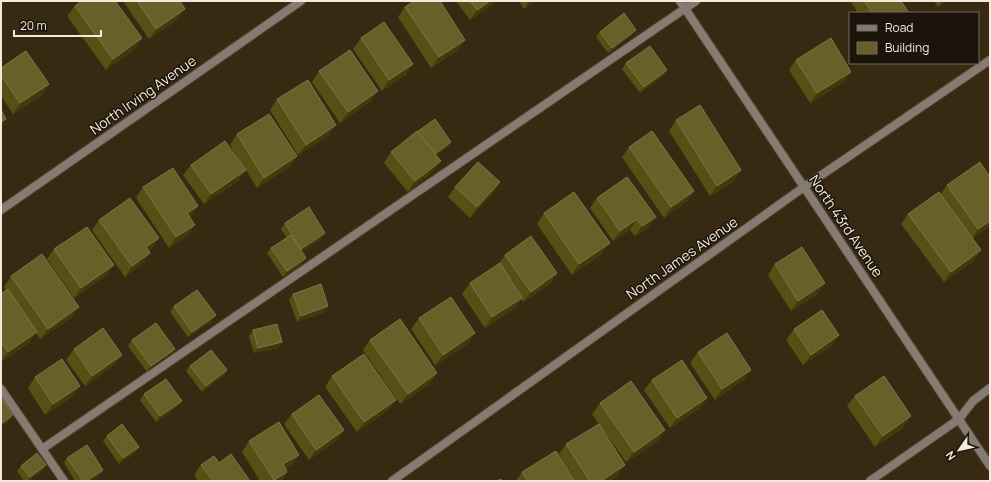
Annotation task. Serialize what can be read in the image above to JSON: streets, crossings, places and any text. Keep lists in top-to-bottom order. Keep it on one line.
{"streets":{"street":["North Irving Avenue","North 43rd Avenue","North James Avenue"]},"crossings":[["North 43rd Avenue","North James Avenue"]],"legend":["Road","Building"],"scale_bar":"20 m","north":"bottom left"}
